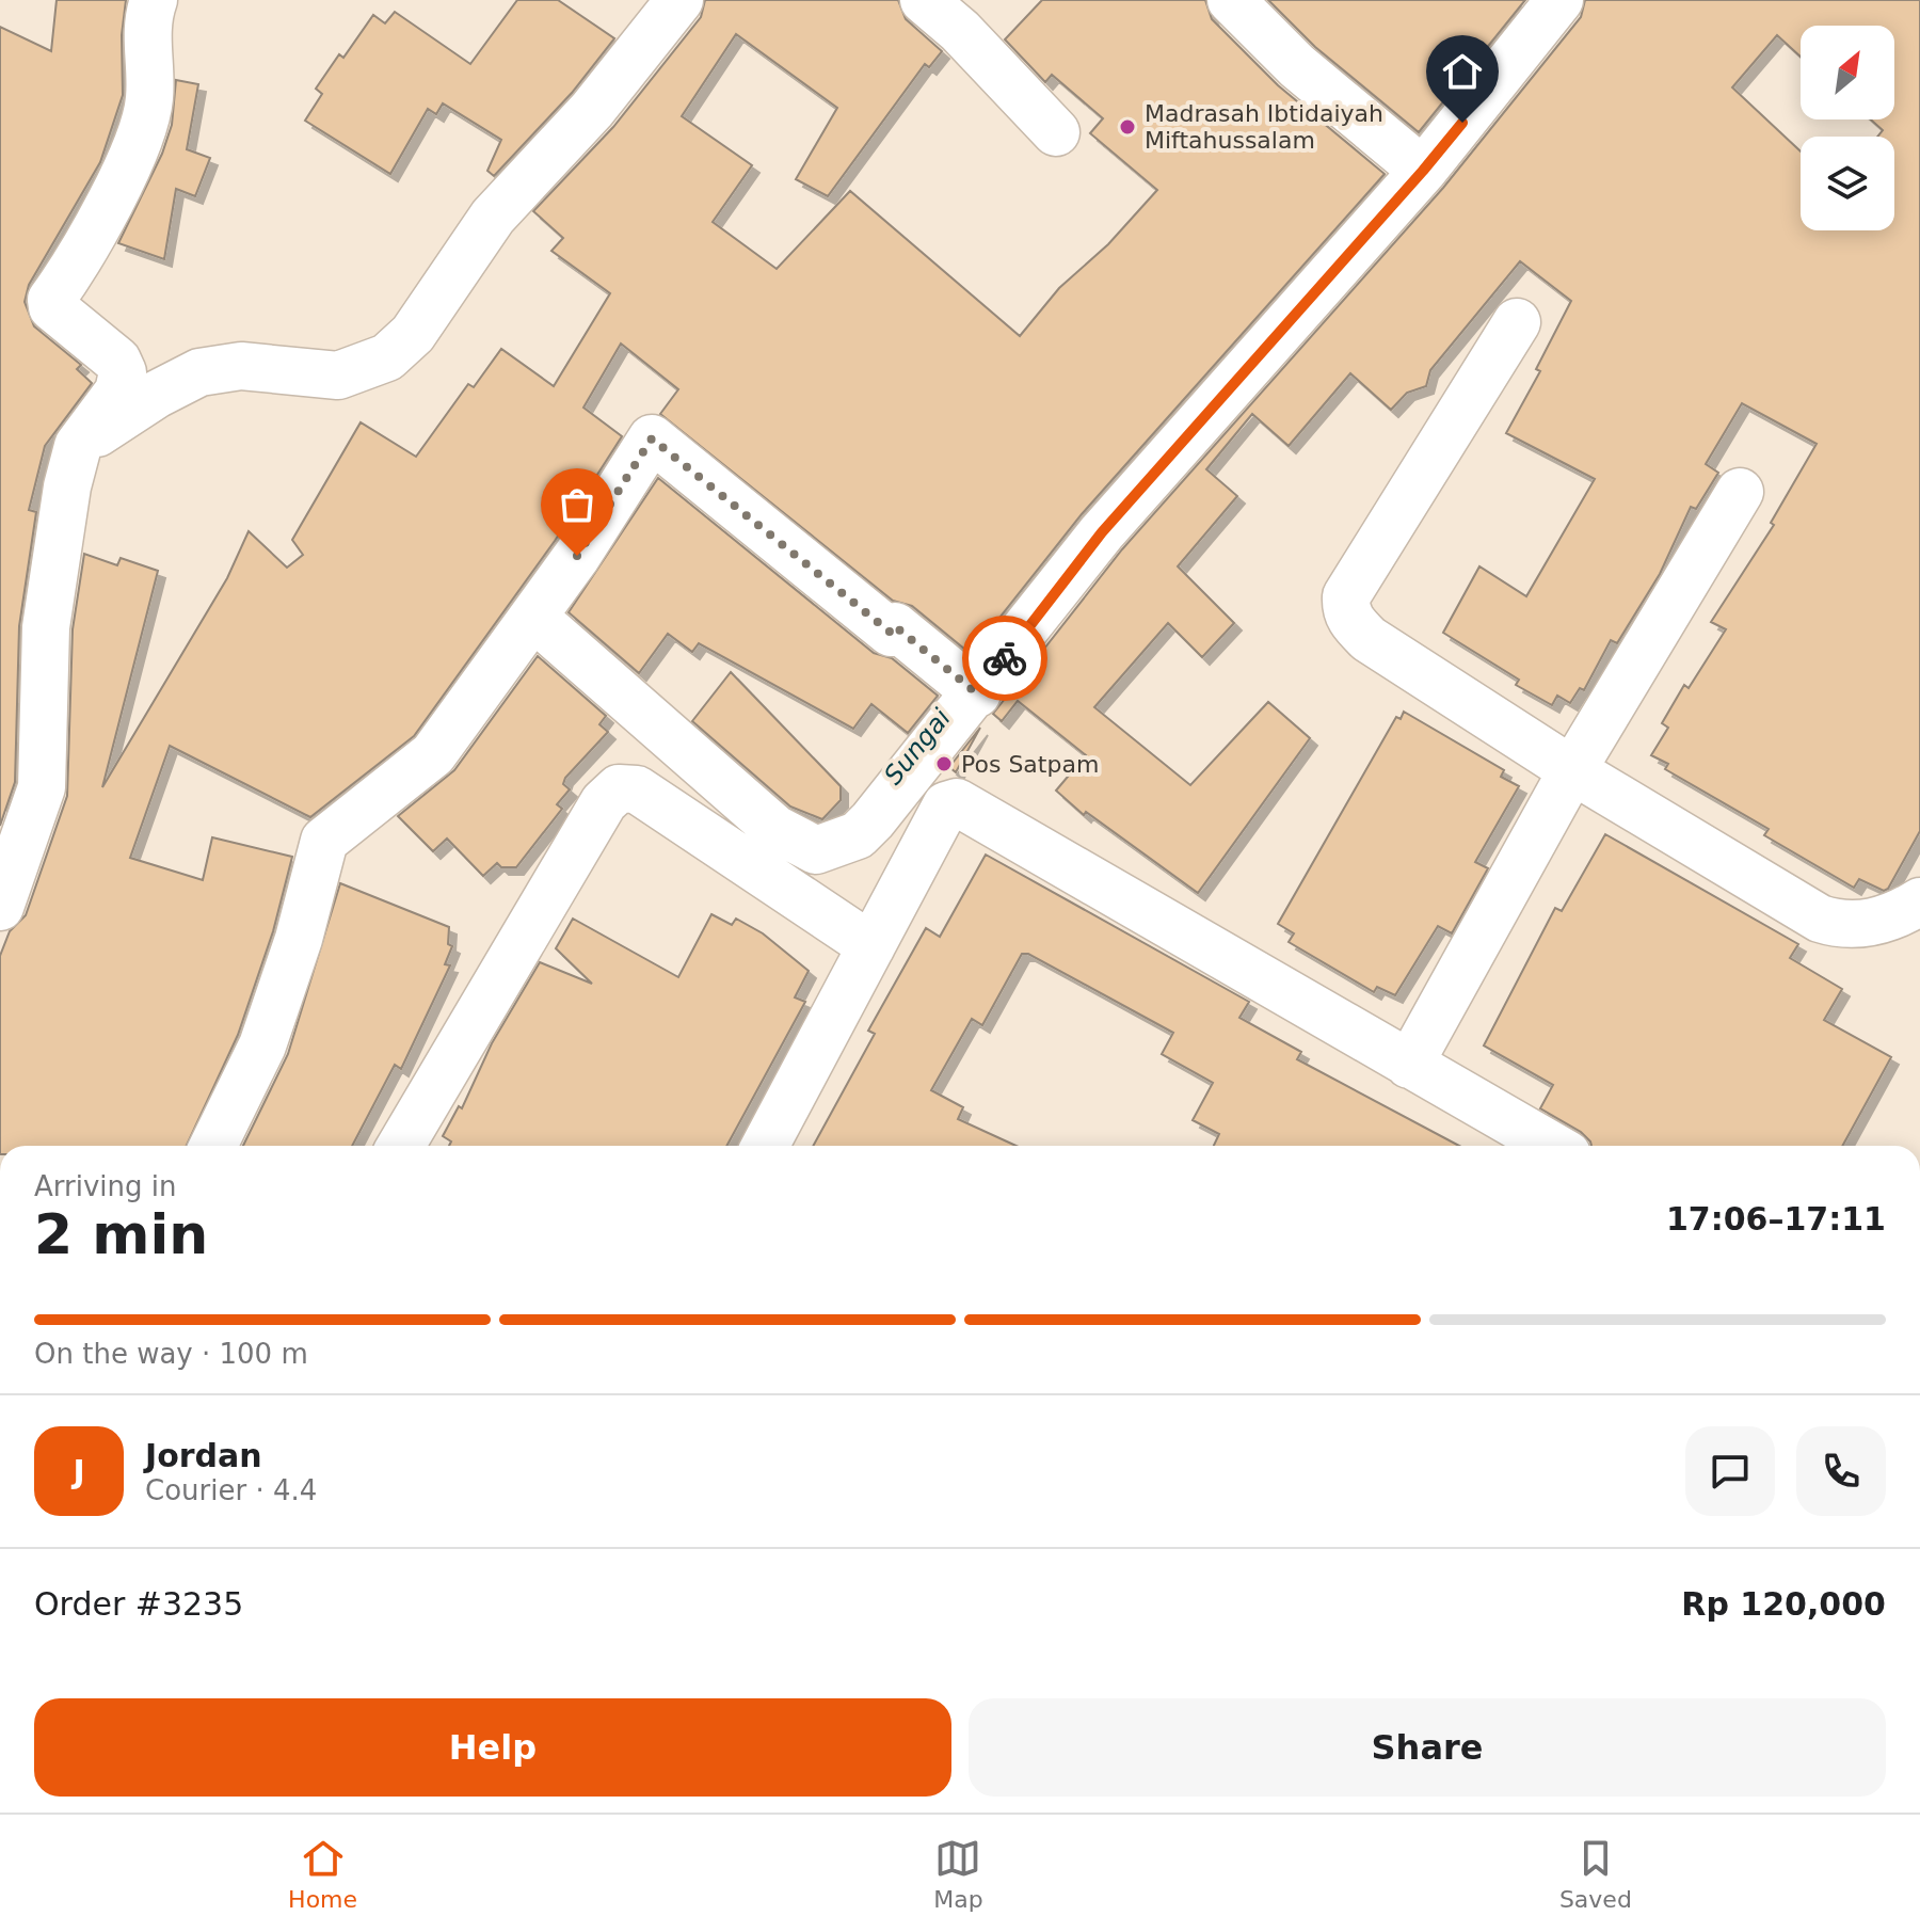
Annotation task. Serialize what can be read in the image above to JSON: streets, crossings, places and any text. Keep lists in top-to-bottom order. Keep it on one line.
{"water":["Sungai"],"places":["Madrasah Ibtidaiyah Miftahussalam","Pos Satpam"],"north":"top right","page":{"heading":["2 min","Arriving in","17:06–17:11"],"panel":["Jordan","Courier · 4.4","Order #3235","Rp 120,000"],"bar":"On the way · 100 m","round":"J","buttons":["Help","Share"],"tabs":["Home","Map","Saved"]}}
